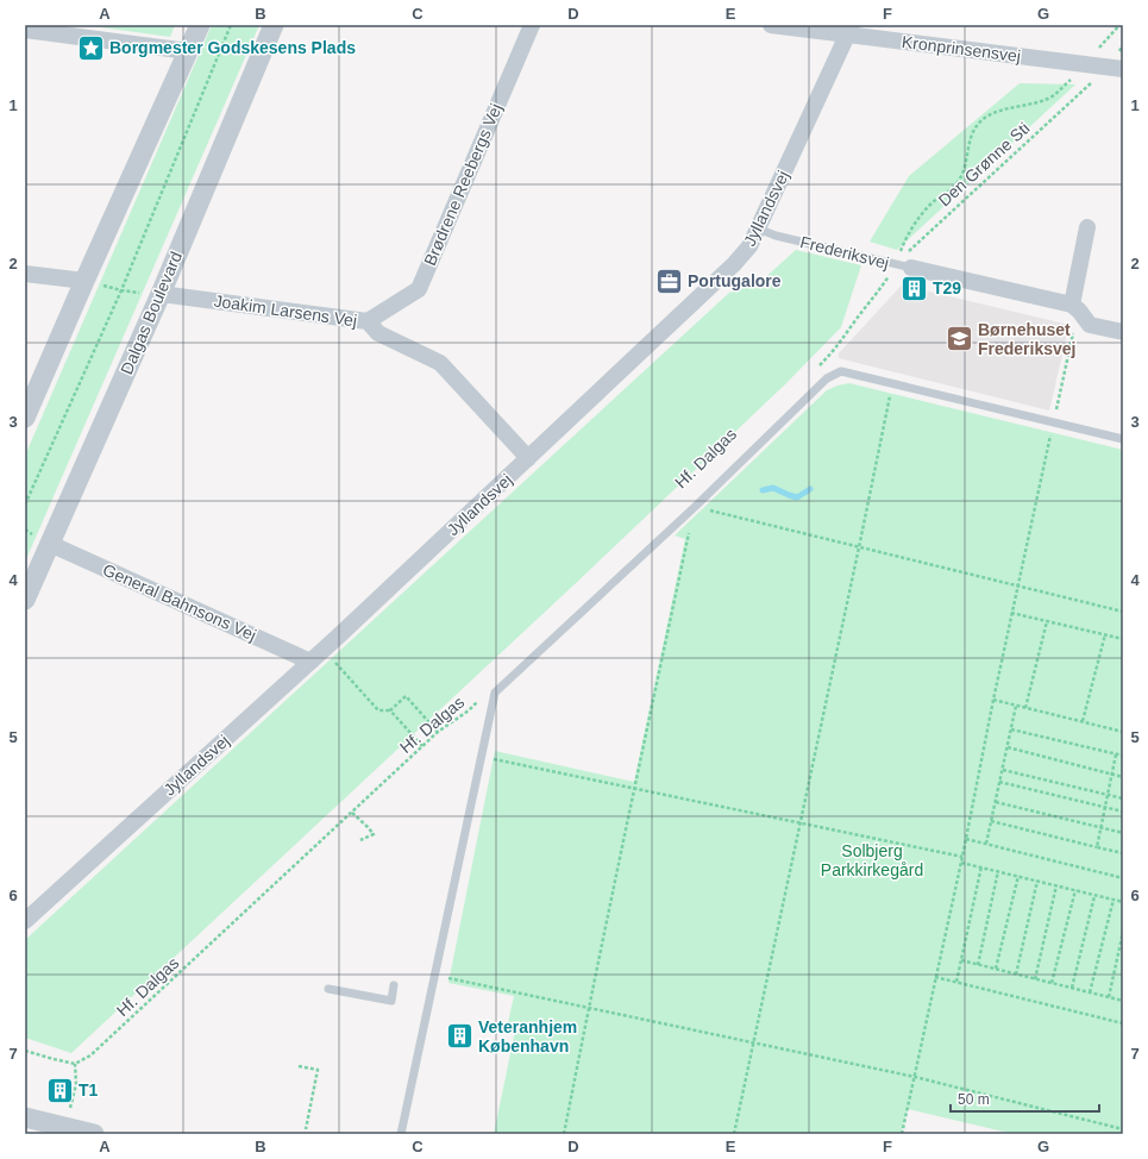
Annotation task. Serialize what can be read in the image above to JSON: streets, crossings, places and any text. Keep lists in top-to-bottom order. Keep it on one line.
{"streets":{"street":["Kronprinsensvej","Brødrene Reebergs Vej","Jyllandsvej","Frederiksvej","Joakim Larsens Vej","Dalgas Boulevard","General Bahnsons Vej"],"path":["Den Grønne Sti","Hf. Dalgas"]},"crossings":[["Kronprinsensvej","Jyllandsvej"],["Den Grønne Sti","Frederiksvej"],["Brødrene Reebergs Vej","Joakim Larsens Vej"],["Jyllandsvej","Frederiksvej"],["Jyllandsvej","Joakim Larsens Vej"],["Jyllandsvej","General Bahnsons Vej"],["Joakim Larsens Vej","Dalgas Boulevard"],["Dalgas Boulevard","General Bahnsons Vej"]],"parks":["Solbjerg Parkkirkegård"],"places":{"place":["Borgmester Godskesens Plads"],"office":["Portugalore"],"building":["T29","Veteranhjem København","T1"],"school or university":["Børnehuset Frederiksvej"]},"scale_bar":"50 m","grid":{"columns":["A","B","C","D","E","F","G"],"rows":["1","2","3","4","5","6","7"]}}
